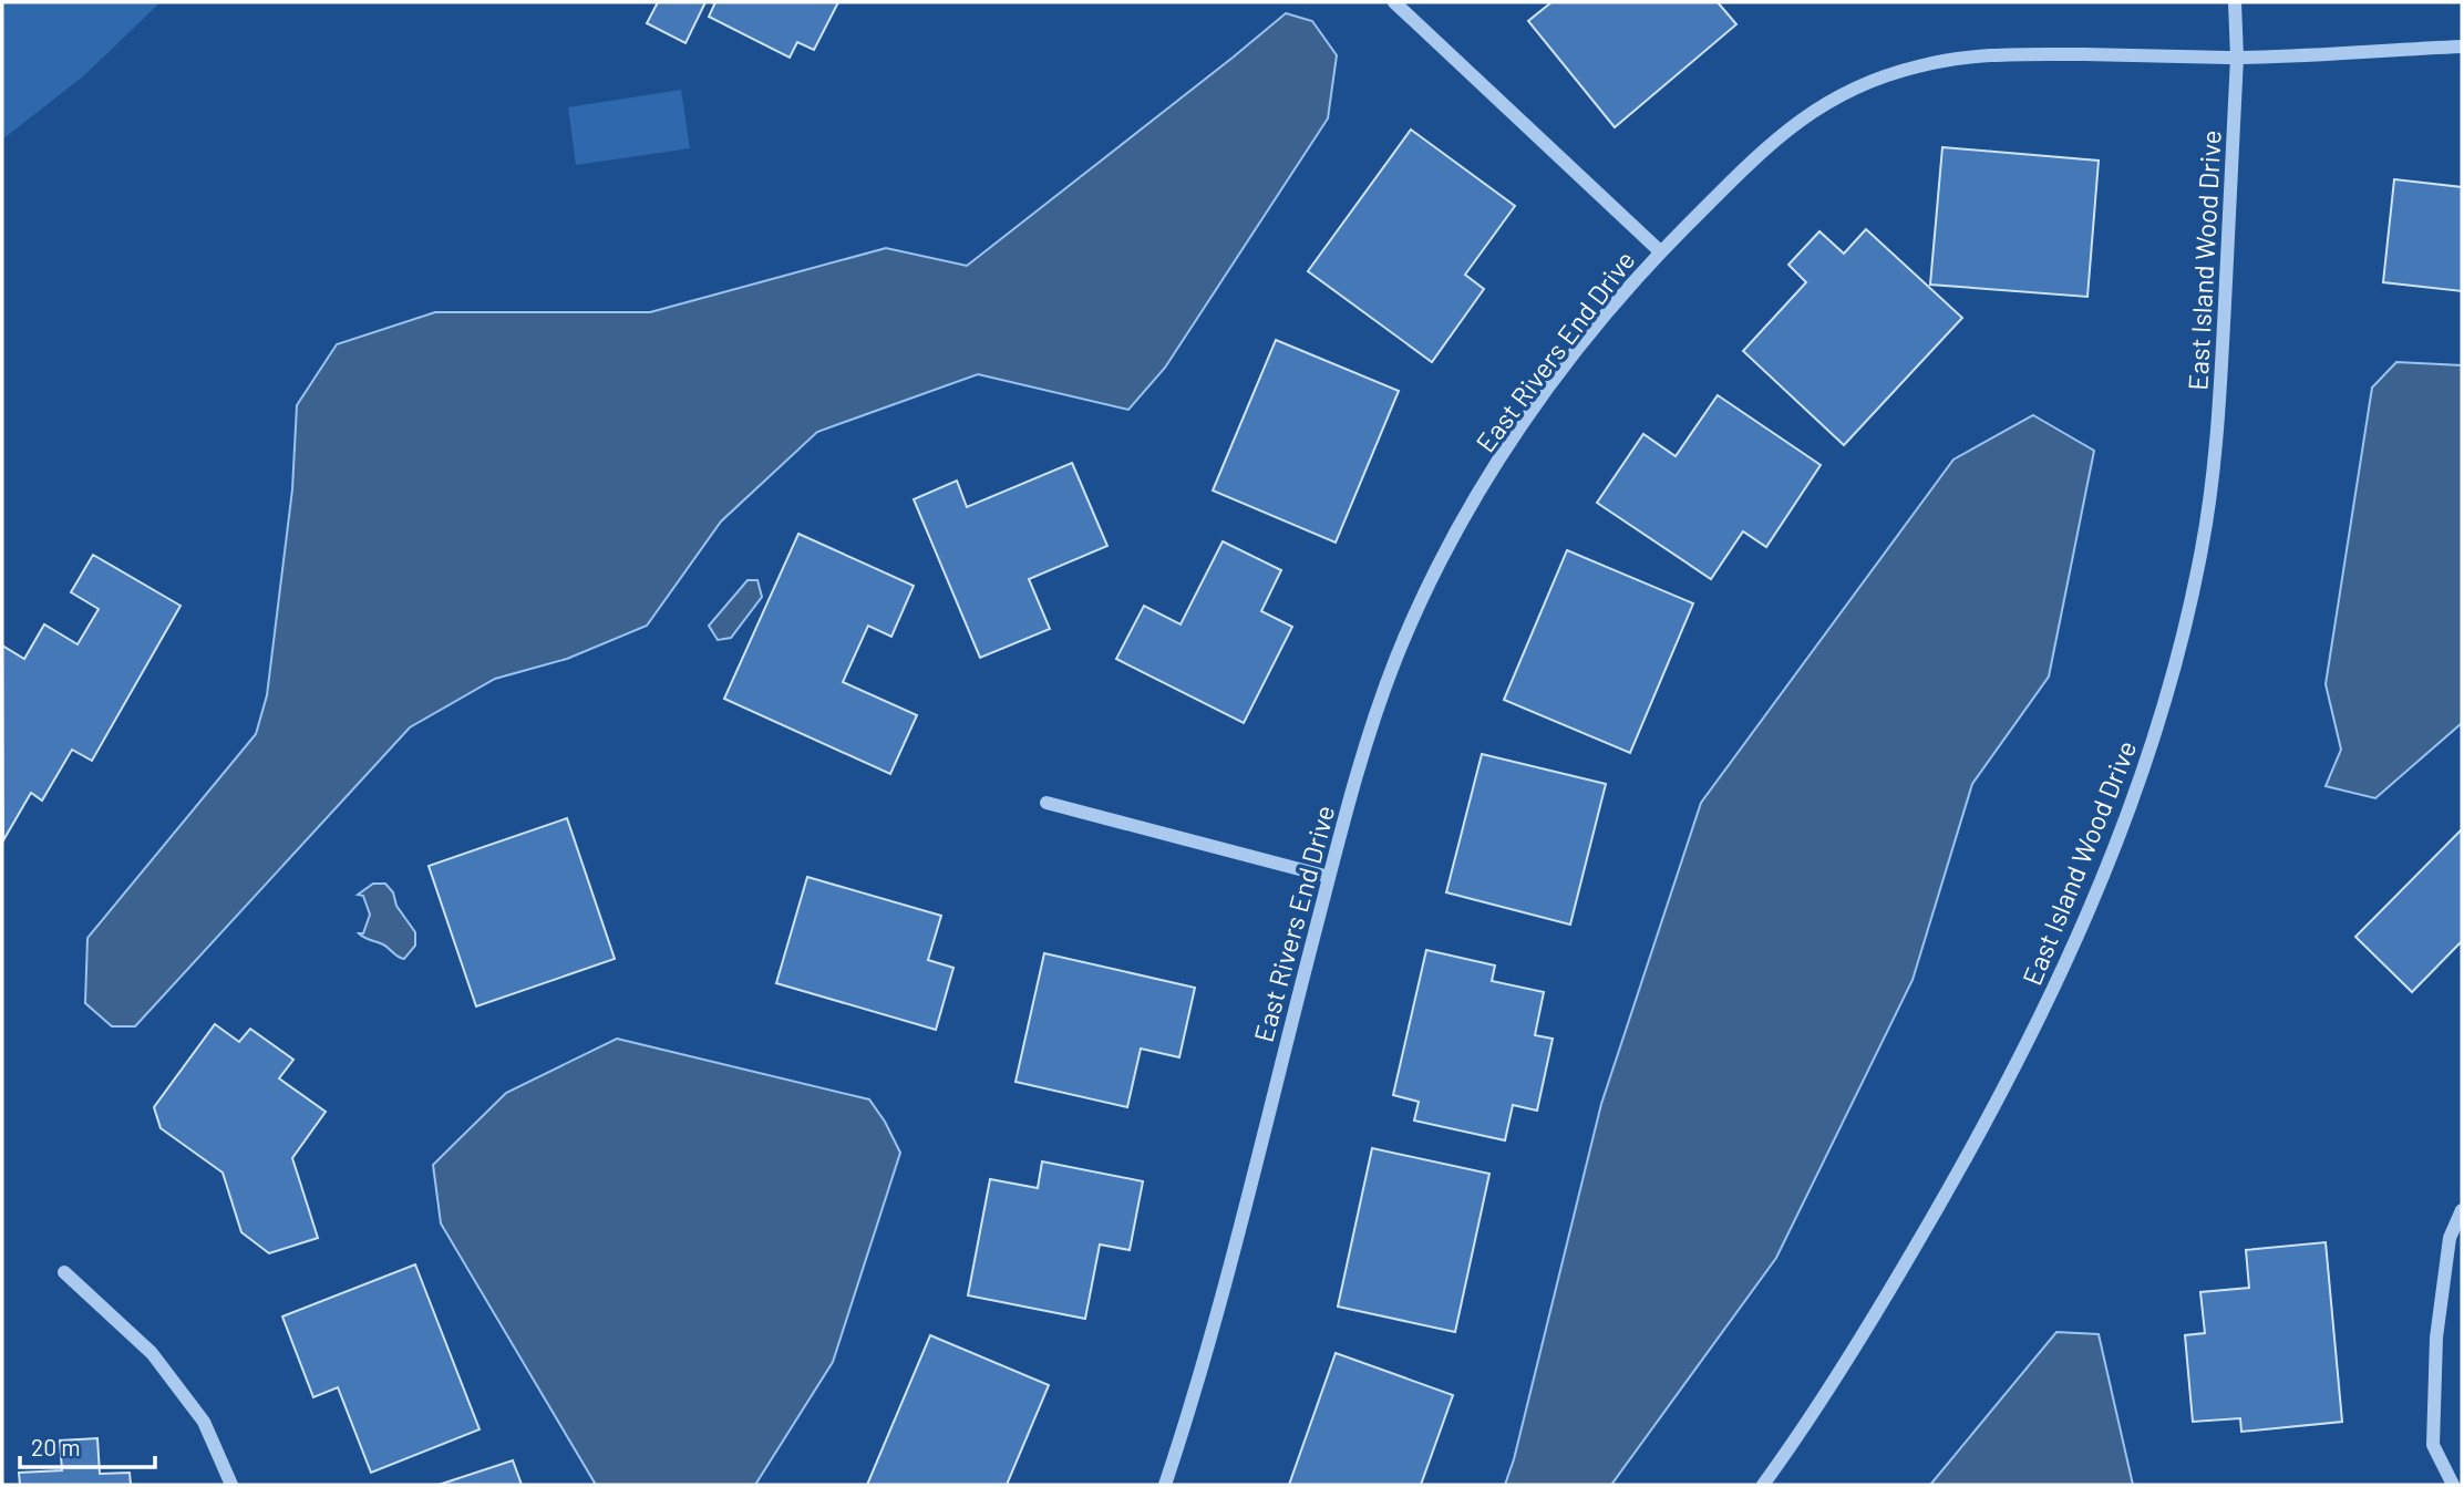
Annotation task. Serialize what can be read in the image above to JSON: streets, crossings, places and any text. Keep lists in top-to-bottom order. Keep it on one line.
{"streets":{"street":["East Island Wood Drive","East Rivers End Drive"]},"crossings":[["East Island Wood Drive","East Rivers End Drive"]],"scale_bar":"20 m"}
